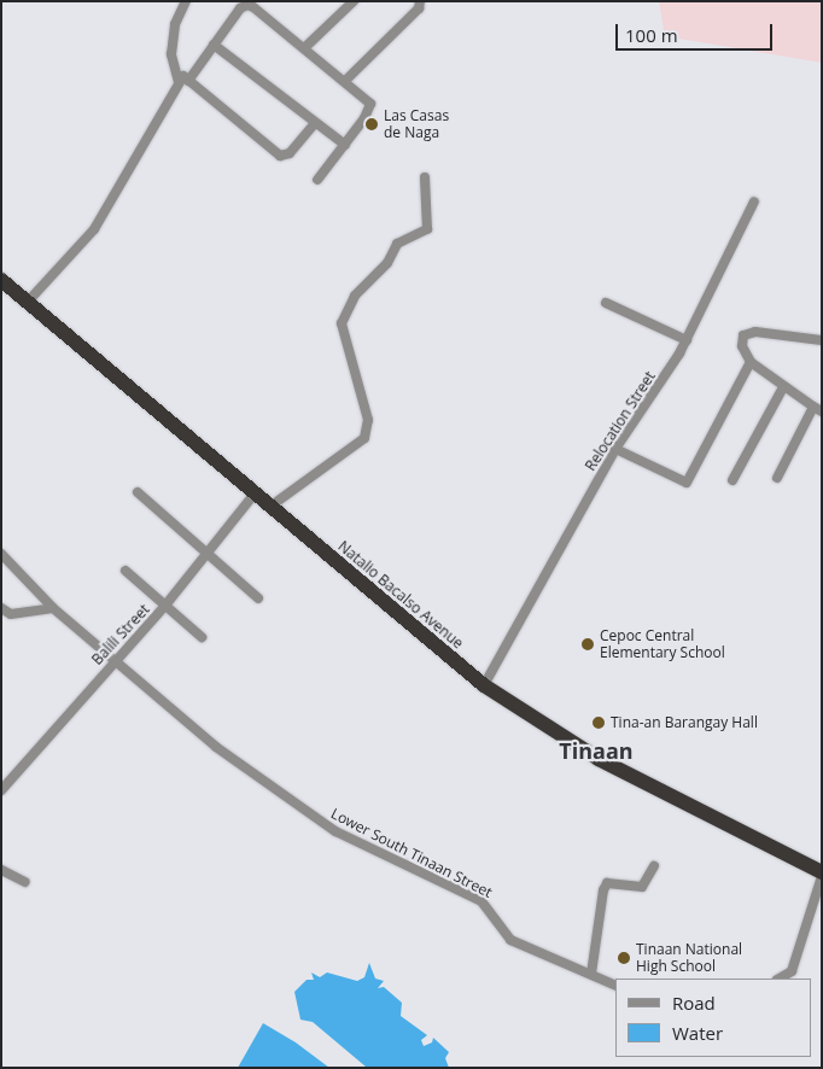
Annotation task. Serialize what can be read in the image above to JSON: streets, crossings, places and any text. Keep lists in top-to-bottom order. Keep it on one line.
{"streets":{"highway":["Natalio Bacalso Avenue"],"street":["Relocation Street","Balili Street","Lower South Tinaan Street"]},"crossings":[["Relocation Street","Natalio Bacalso Avenue"],["Natalio Bacalso Avenue","Balili Street"],["Balili Street","Lower South Tinaan Street"]],"districts":["Tinaan"],"places":["Las Casas de Naga","Cepoc Central Elementary School","Tina-an Barangay Hall","Tinaan National High School"],"legend":["Road","Water"],"scale_bar":"100 m"}
